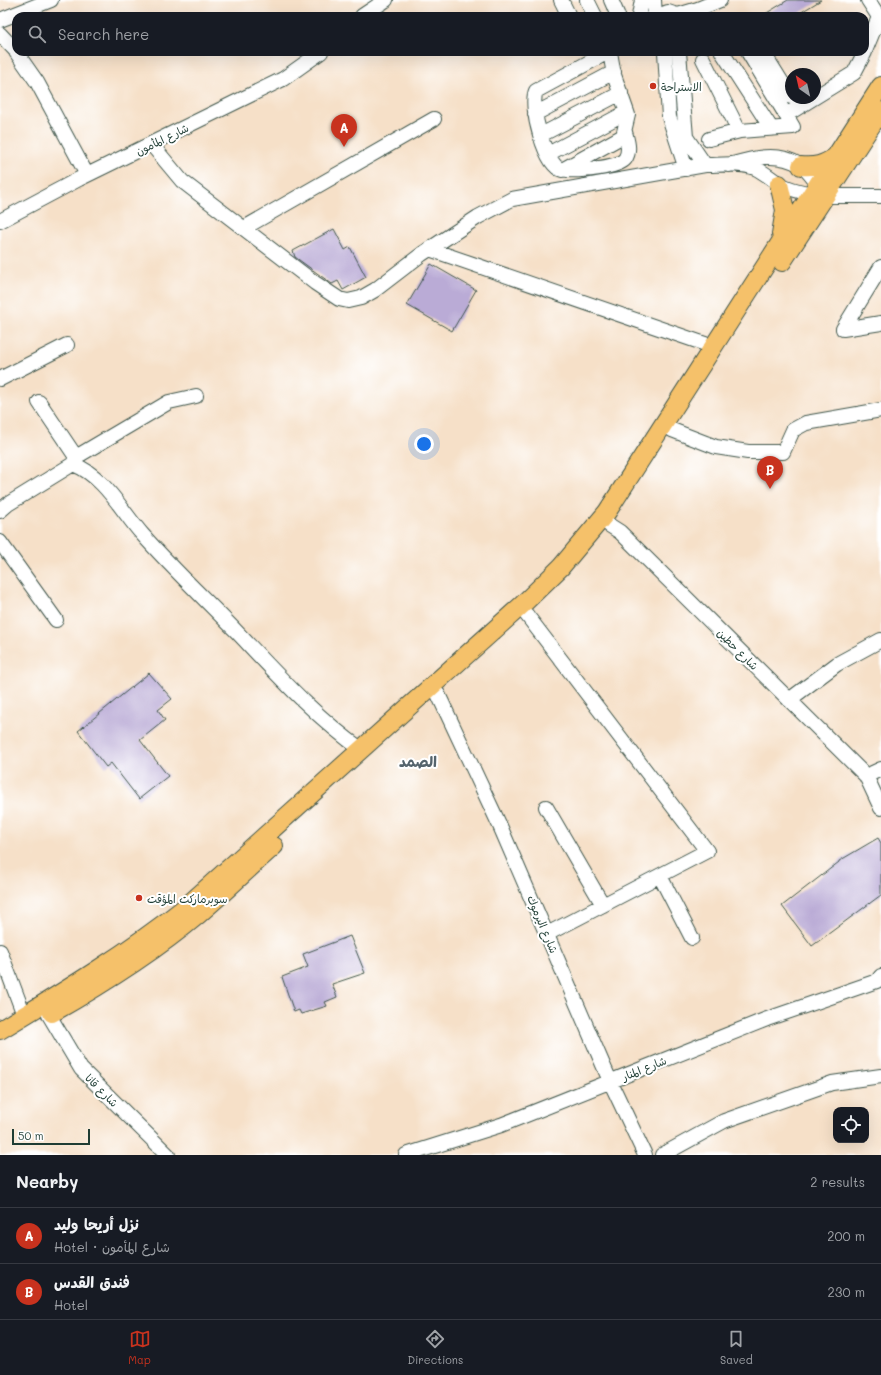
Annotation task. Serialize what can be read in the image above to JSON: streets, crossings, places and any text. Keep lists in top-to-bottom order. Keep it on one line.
{"streets":{"street":["شارع المأمون","شارع حطين","شارع اليرموك","شارع المنار","شارع قانا"]},"crossings":[["شارع اليرموك","شارع المنار"]],"districts":["الصمد"],"places":["الاستراحة","سوبرماركت المؤقت"],"scale_bar":"50 m","north":"top left","page":{"search":"Search here","pins":["A","B"],"scale":"50 m","heading":["Nearby","2 results"],"list":[{"mark":"A","name":"نزل أريحا وليد","note":"Hotel · شارع المأمون","value":"200 m"},{"mark":"B","name":"فندق القدس","note":"Hotel","value":"230 m"}],"nav":["Map","Directions","Saved"]}}
